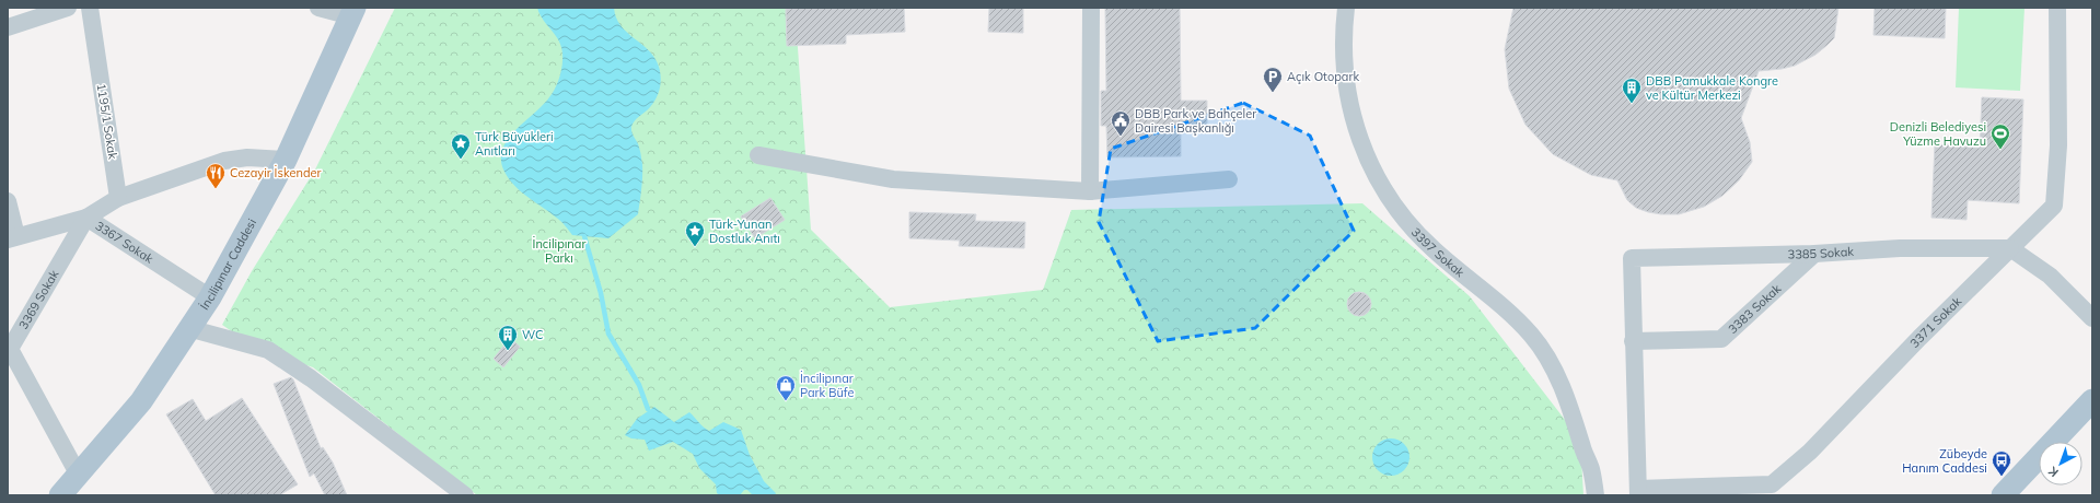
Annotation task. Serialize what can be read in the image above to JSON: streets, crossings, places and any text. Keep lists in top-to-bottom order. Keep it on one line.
{"streets":{"main road":["İncilipınar Caddesi"],"street":["1195/1 Sokak","3367 Sokak","3397 Sokak","3385 Sokak","3369 Sokak","3383 Sokak","3371 Sokak"]},"crossings":[["3367 Sokak","İncilipınar Caddesi"],["3367 Sokak","3369 Sokak"],["3385 Sokak","3383 Sokak"],["3385 Sokak","3371 Sokak"],["İncilipınar Caddesi","3369 Sokak"]],"parks":["İncilipınar Parkı"],"places":{"parking":["Açık Otopark"],"building":["DBB Pamukkale Kongre ve Kültür Merkezi","WC"],"public building":["DBB Park ve Bahçeler Dairesi Başkanlığı"],"sports":["Denizli Belediyesi Yüzme Havuzu"],"place":["Türk Büyükleri Anıtları","Türk-Yunan Dostluk Anıtı"],"restaurant":["Cezayir İskender"],"shop":["İncilipınar Park Büfe"],"bus stop":["Zübeyde Hanım Caddesi"]},"north":"bottom left"}
